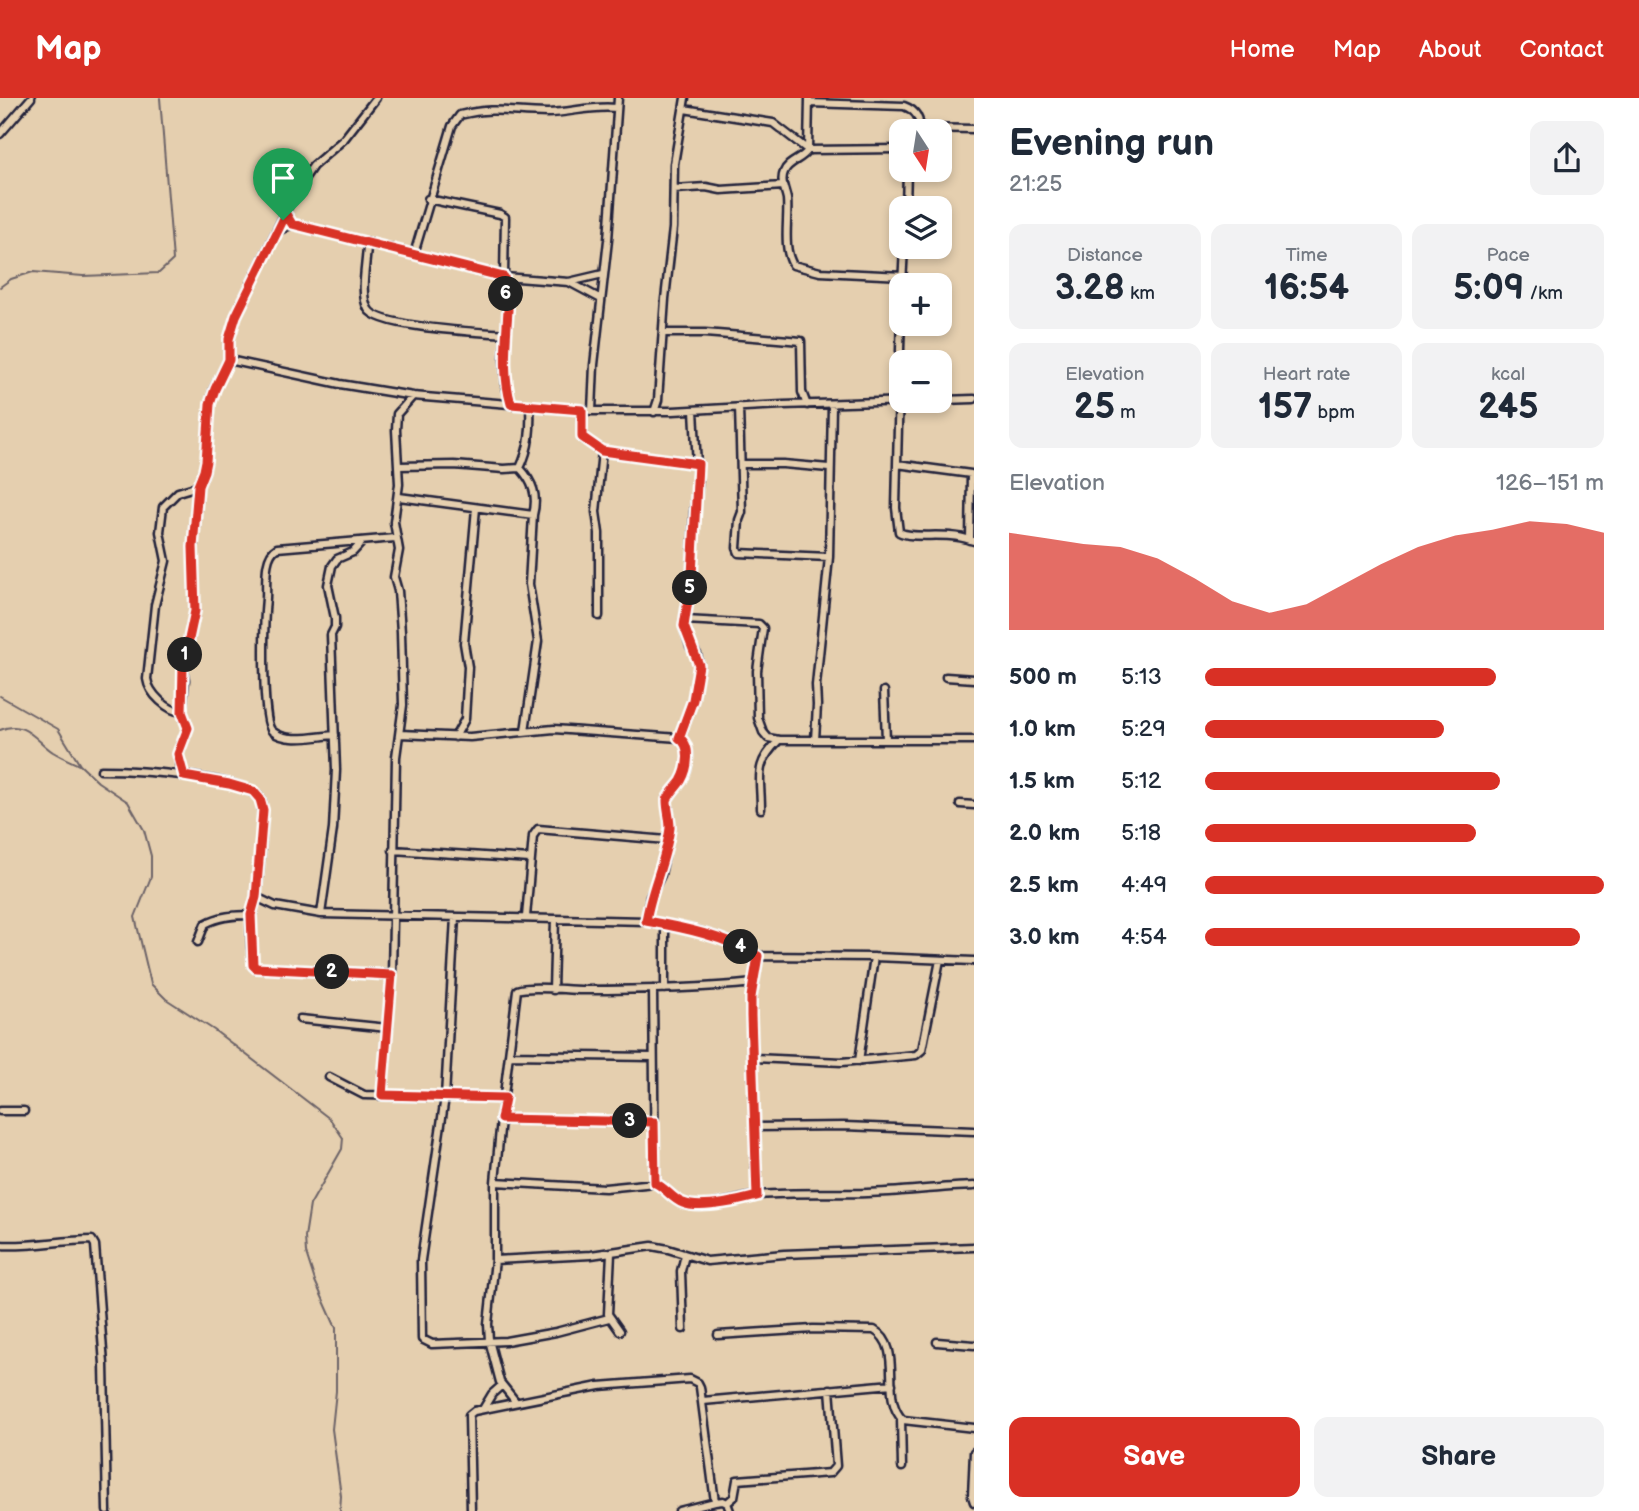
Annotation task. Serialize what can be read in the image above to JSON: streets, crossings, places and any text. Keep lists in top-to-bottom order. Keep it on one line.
{"north":"bottom","page":{"header":"Map","nav":["Home","Map","About","Contact"],"heading":["Evening run","21:25"],"map_buttons":["+","−"],"stats":[["Distance","3.28 km"],["Time","16:54"],["Pace","5:09 /km"],["Elevation","25 m"],["Heart rate","157 bpm"],["kcal","245"]],"pins":["6","5","1","4","2","3"],"chart":["Elevation","126–151 m"],"list":[{"name":"500 m","note":"5:13"},{"name":"1.0 km","note":"5:29"},{"name":"1.5 km","note":"5:12"},{"name":"2.0 km","note":"5:18"},{"name":"2.5 km","note":"4:49"},{"name":"3.0 km","note":"4:54"}],"buttons":["Save","Share"]}}
